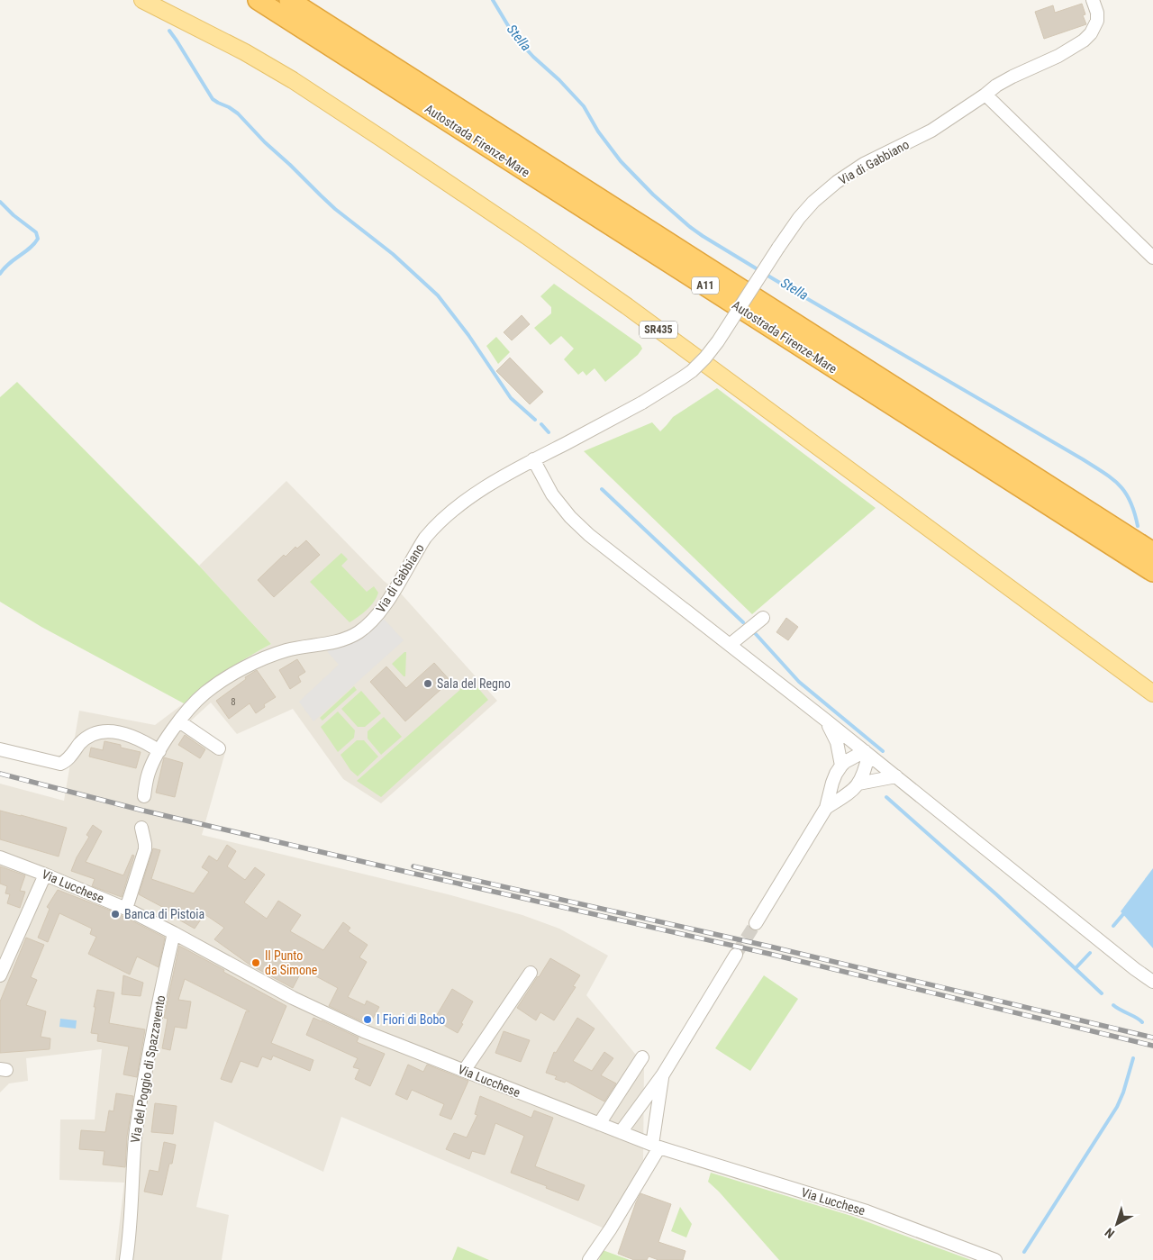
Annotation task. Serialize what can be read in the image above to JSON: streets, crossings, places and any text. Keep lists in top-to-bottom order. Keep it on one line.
{"streets":{"highway":["Autostrada Firenze-Mare","A11"],"main road":["SR435"],"street":["Via di Gabbiano","Via Lucchese","Via del Poggio di Spazzavento"]},"crossings":[["Via Lucchese","Via del Poggio di Spazzavento"]],"water":["Stella"],"places":["Sala del Regno","Banca di Pistoia","Il Punto da Simone","I Fiori di Bobo"],"house_numbers":["8"],"north":"bottom left"}
